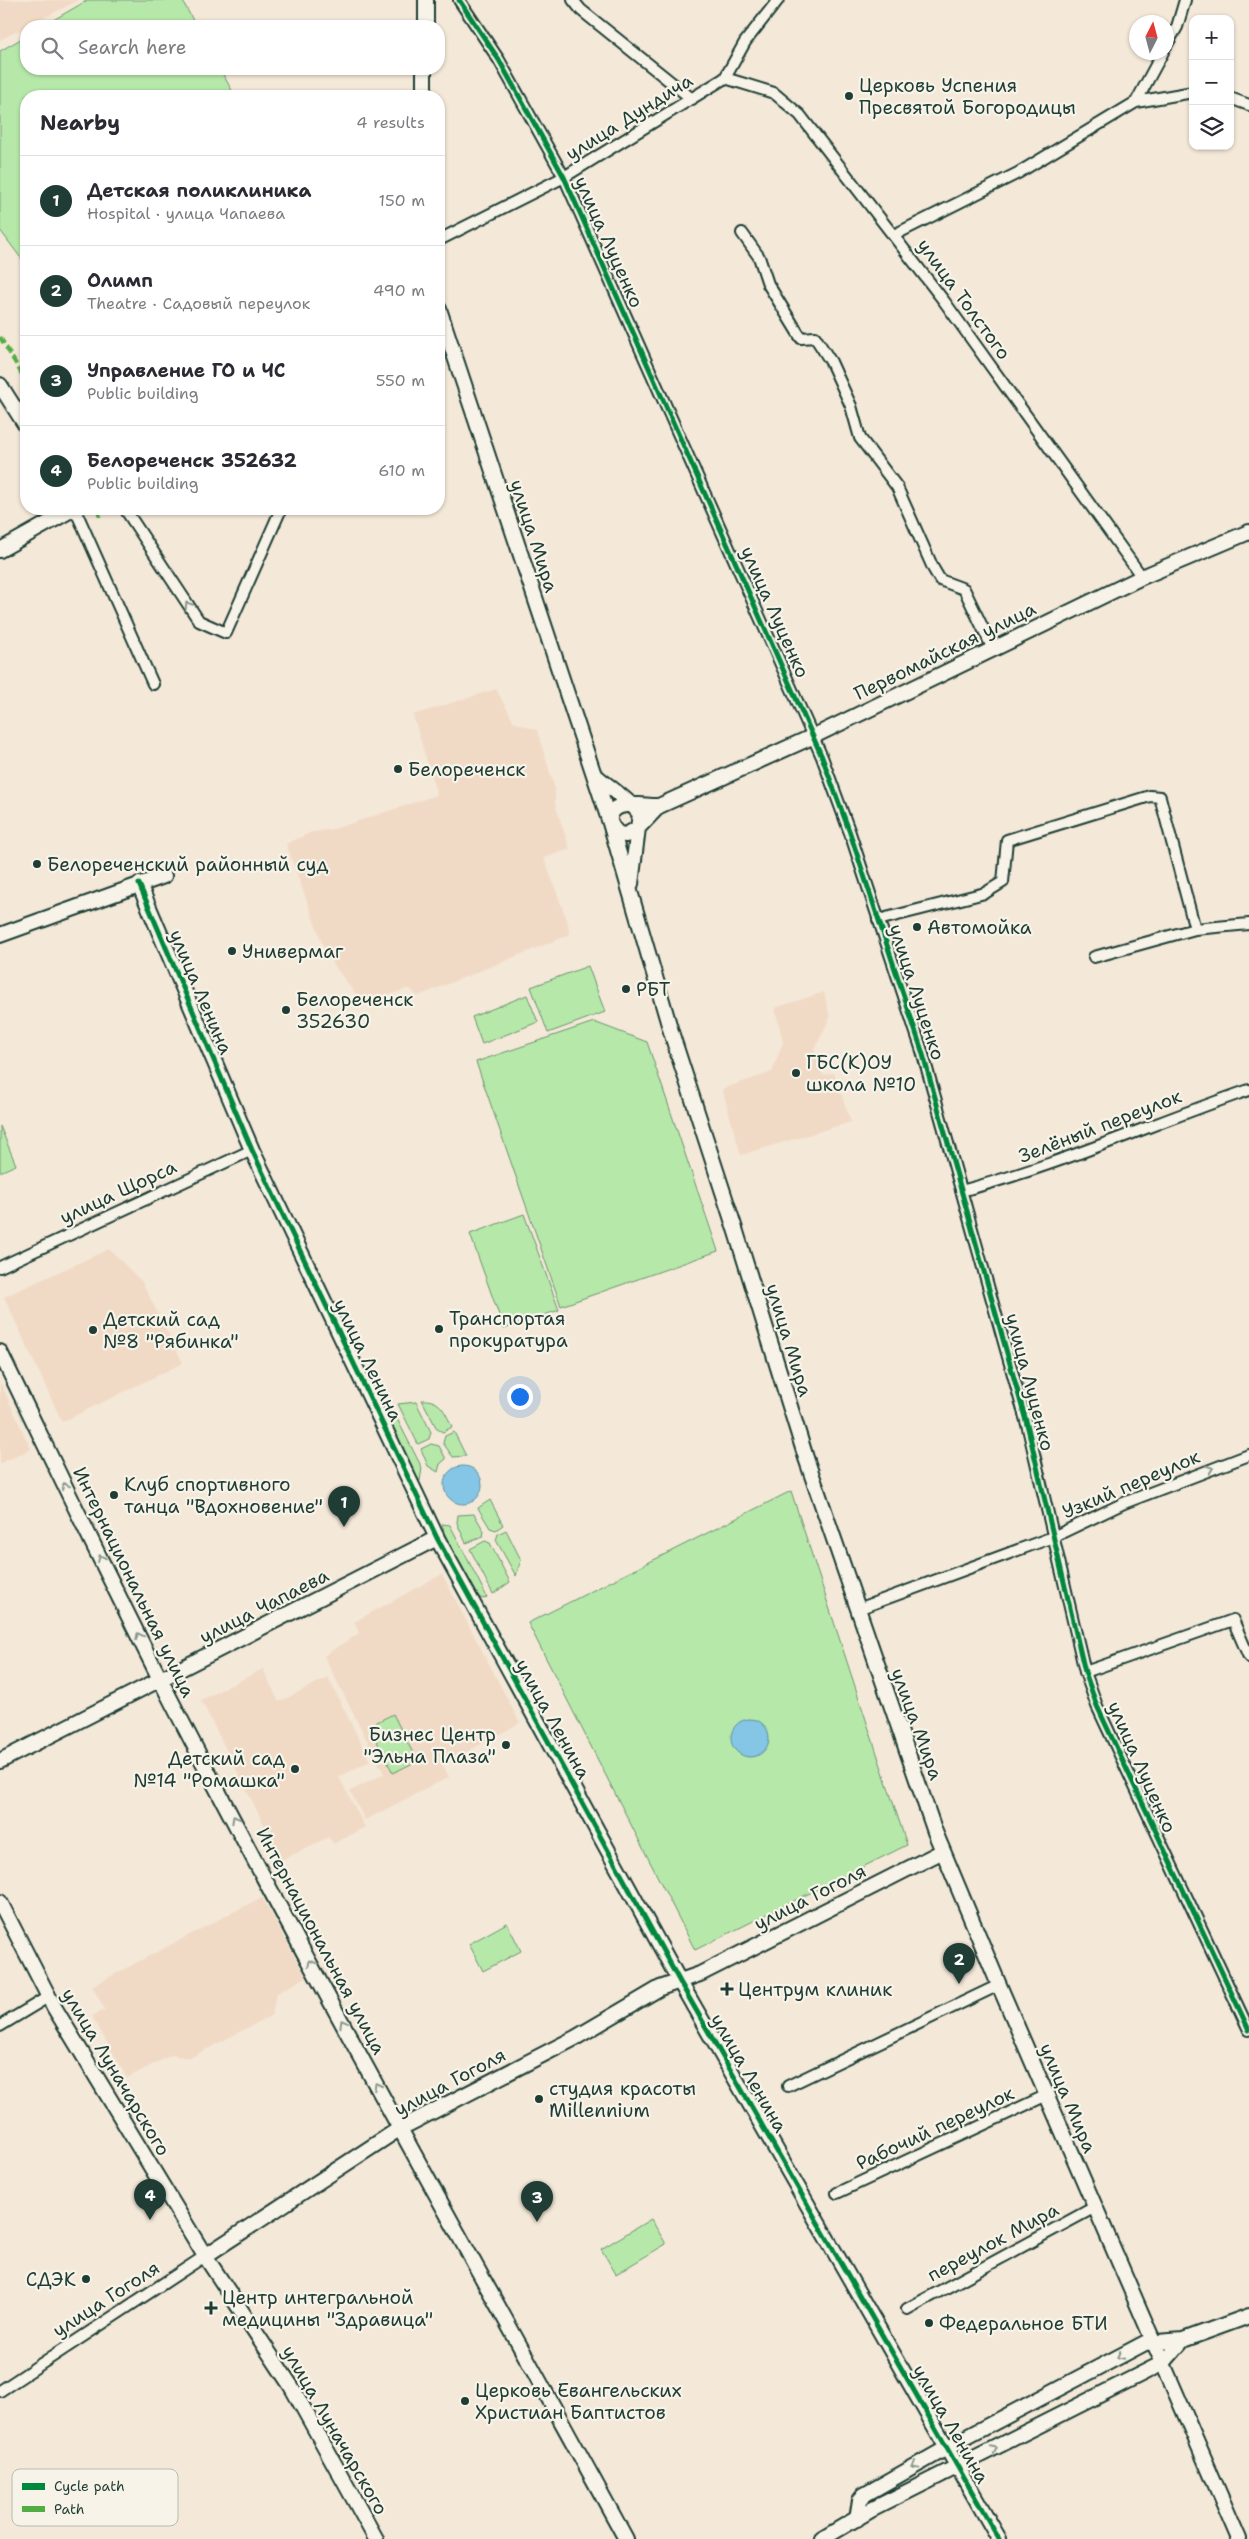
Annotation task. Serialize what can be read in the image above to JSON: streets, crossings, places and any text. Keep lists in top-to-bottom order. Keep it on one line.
{"streets":{"street":["улица Дундича","улица Луценко","улица Толстого","улица Мира","Первомайская улица","улица Ленина","Зелёный переулок","улица Щорса","Узкий переулок","Интернациональная улица","улица Чапаева","улица Гоголя","улица Луначарского","Рабочий переулок","переулок Мира"]},"crossings":[["улица Дундича","улица Луценко"],["улица Дундича","улица Толстого"],["улица Луценко","Первомайская улица"],["улица Луценко","Зелёный переулок"],["улица Луценко","Узкий переулок"],["улица Толстого","Первомайская улица"],["улица Мира","Первомайская улица"],["улица Мира","Узкий переулок"],["улица Мира","улица Гоголя"],["улица Мира","Рабочий переулок"],["улица Мира","переулок Мира"],["улица Ленина","улица Щорса"],["улица Ленина","улица Чапаева"],["улица Ленина","улица Гоголя"],["Интернациональная улица","улица Чапаева"],["Интернациональная улица","улица Гоголя"],["улица Гоголя","улица Луначарского"]],"one_way":["Узкий переулок","Интернациональная улица"],"places":{"other":["Церковь Успения Пресвятой Богородицы","Белореченск","Белореченский районный суд","Автомойка","Универмаг","РБТ","Белореченск 352630","ГБС(К)ОУ школа №10","Транспортая прокуратура","Детский сад №8 \"Рябинка\"","Клуб спортивного танца \"Вдохновение\"","Бизнес Центр \"Эльна Плаза\"","Детский сад №14 \"Ромашка\"","студия красоты Millennium","СДЭК","Федеральное БТИ","Церковь Евангельских Христиан Баптистов"],"health":["Центрум клиник","Центр интегральной медицины \"Здравица\""]},"legend":["Cycle path","Path"],"north":"top","page":{"map_buttons":["+","−"],"search":"Search here","heading":["Nearby","4 results"],"list":[{"mark":"1","name":"Детская поликлиника","note":"Hospital · улица Чапаева","value":"150 m"},{"mark":"2","name":"Олимп","note":"Theatre · Садовый переулок","value":"490 m"},{"mark":"3","name":"Управление ГО и ЧС","note":"Public building","value":"550 m"},{"mark":"4","name":"Белореченск 352632","note":"Public building","value":"610 m"}],"pins":["1","2","4","3"]}}
